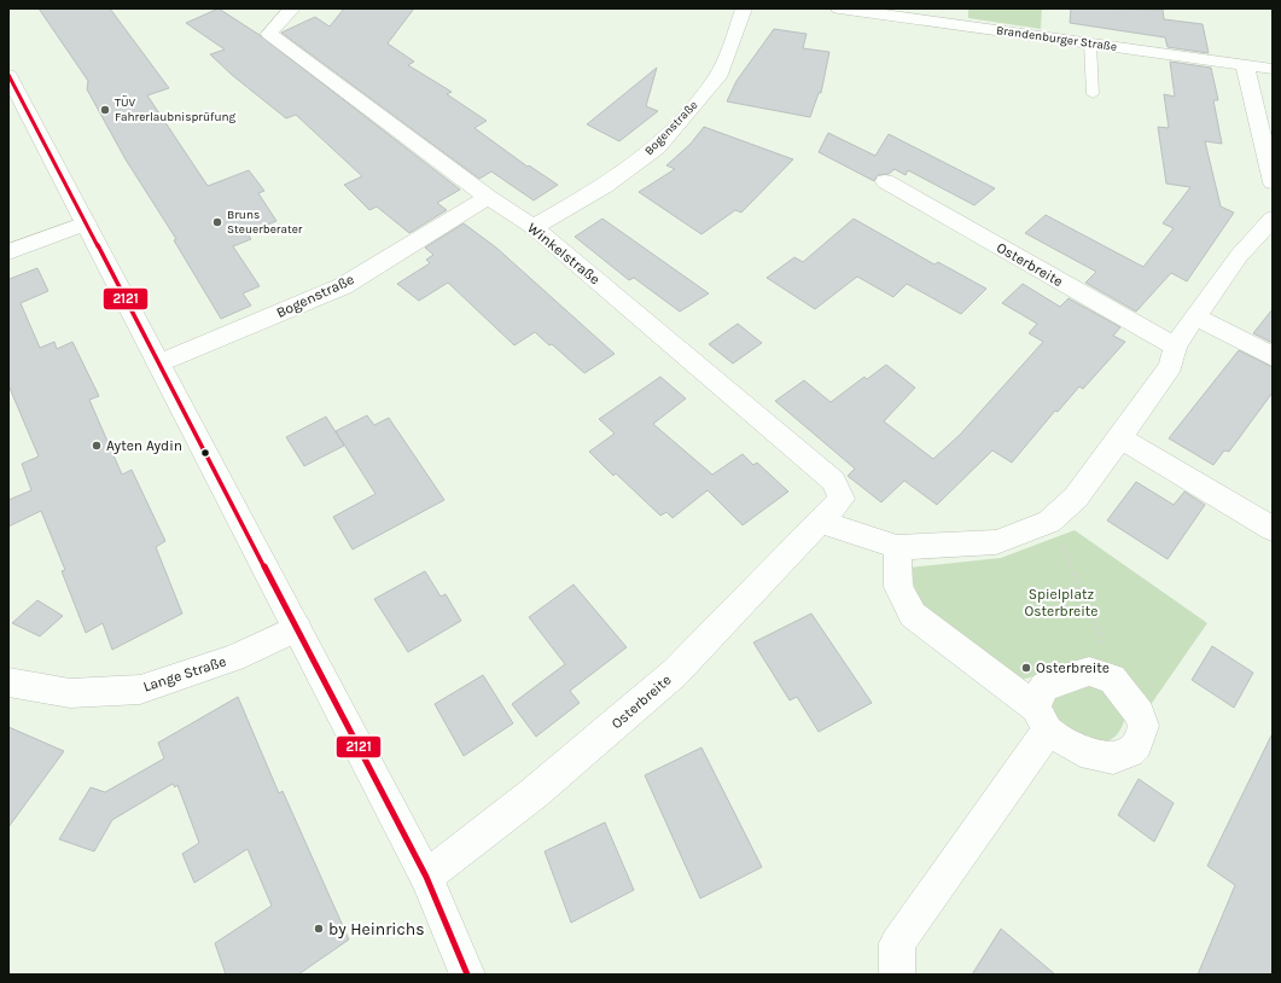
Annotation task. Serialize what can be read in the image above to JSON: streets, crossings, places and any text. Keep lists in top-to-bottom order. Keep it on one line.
{"streets":{"street":["Brandenburger Straße","Bogenstraße","Winkelstraße","Osterbreite","Lange Straße"]},"crossings":[["Bogenstraße","Winkelstraße"],["Winkelstraße","Osterbreite"]],"parks":["Spielplatz Osterbreite"],"places":["TÜV Fahrerlaubnisprüfung","Bruns Steuerberater","Ayten Aydin","Osterbreite","by Heinrichs"],"lines":["transit line 2121"]}
